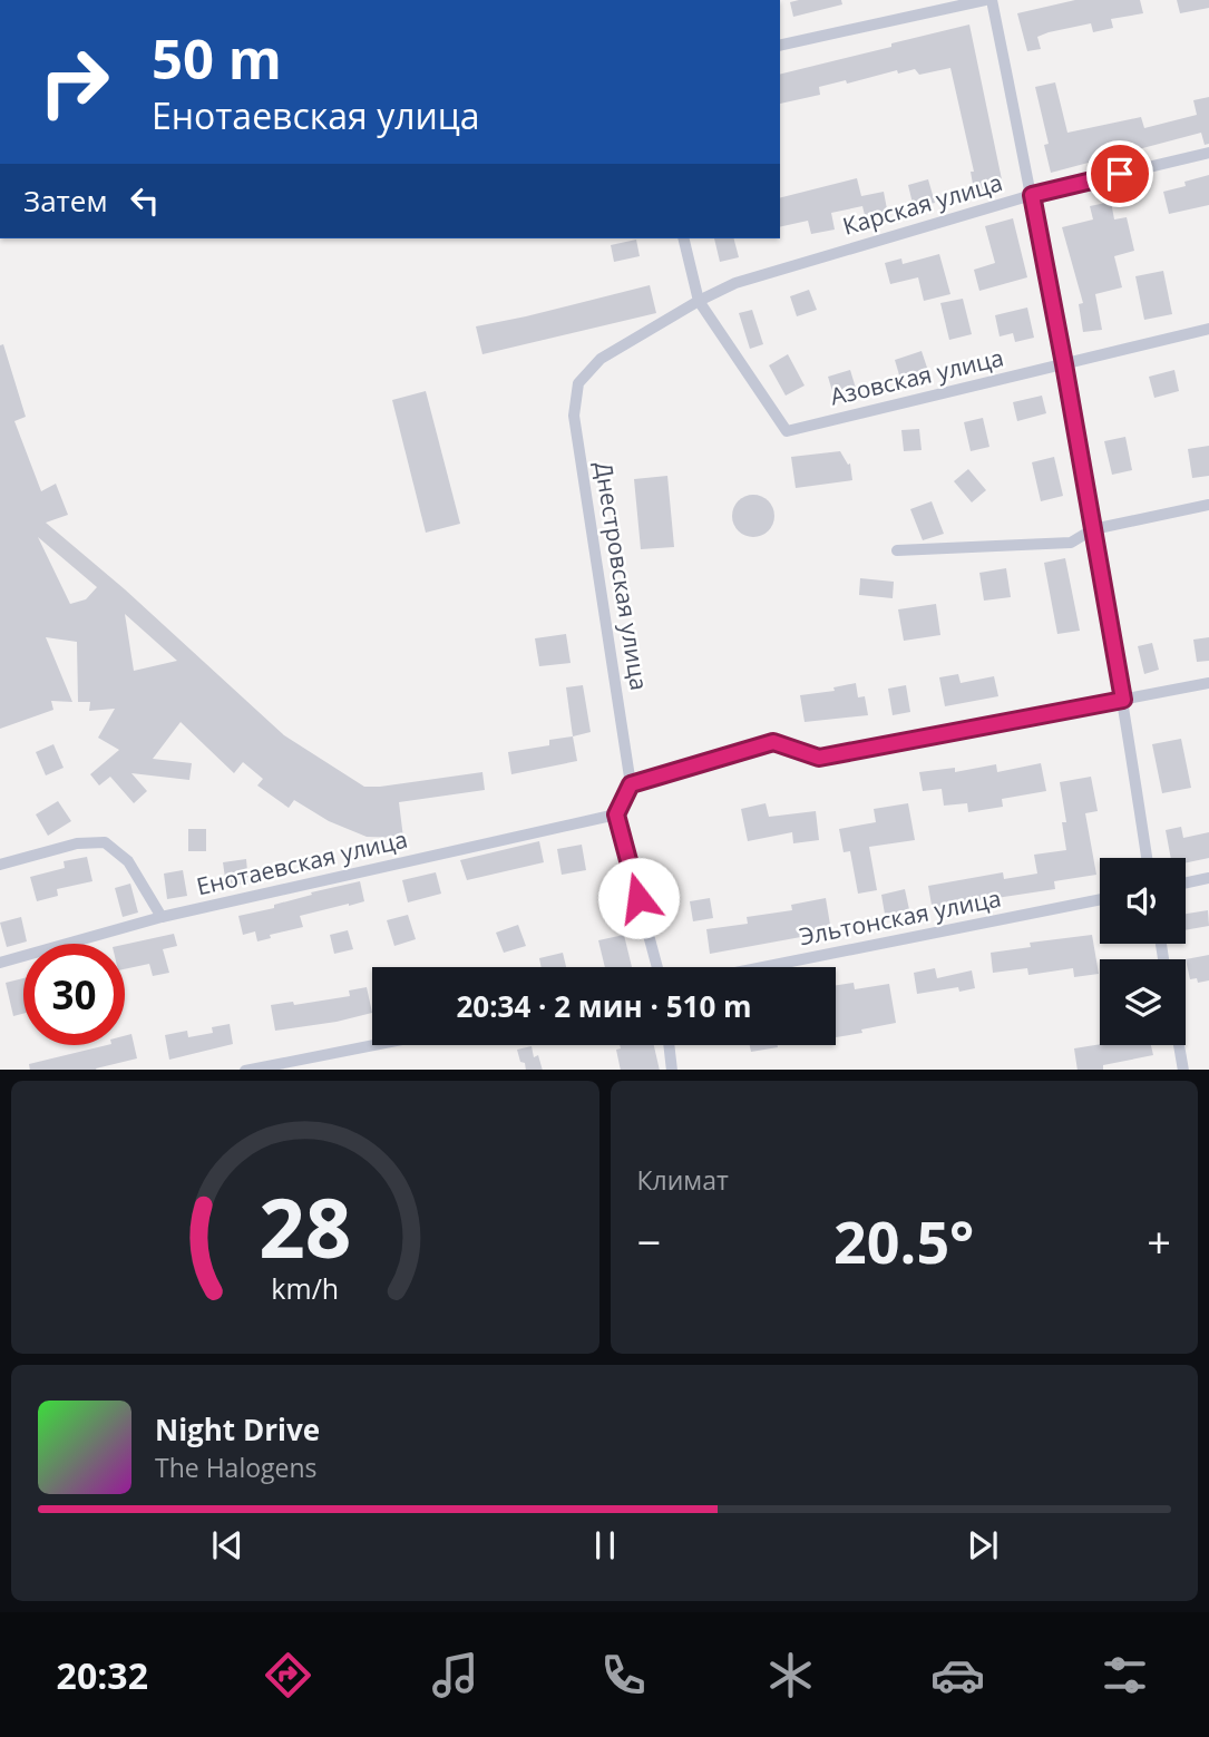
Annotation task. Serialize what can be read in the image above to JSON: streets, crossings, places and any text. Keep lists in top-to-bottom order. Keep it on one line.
{"streets":{"street":["Карская улица","Азовская улица","Днестровская улица","Енотаевская улица","Эльтонская улица"]},"crossings":[["Карская улица","Азовская улица"],["Карская улица","Днестровская улица"],["Азовская улица","Днестровская улица"]],"page":{"turn":["50 m","Енотаевская улица"],"then":"Затем","limit":"30","trip":"20:34 · 2 мин · 510 m","tile":"Климат","heat":["−","20.5°","+"],"song":["Night Drive","The Halogens"],"tabs":"20:32","gauge":["28","km/h"]}}
